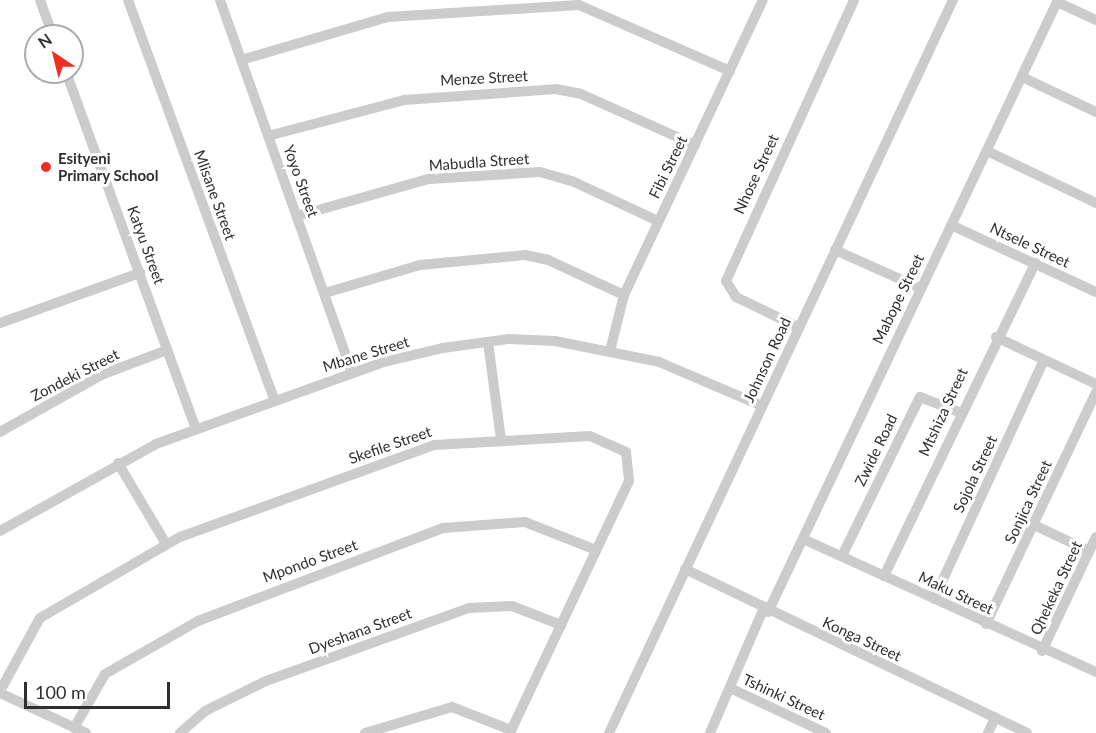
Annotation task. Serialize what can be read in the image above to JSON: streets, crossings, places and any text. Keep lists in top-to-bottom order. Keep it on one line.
{"streets":{"street":["Menze Street","Mabudla Street","Fibi Street","Nhose Street","Yoyo Street","Mlisane Street","Katyu Street","Ntsele Street","Mabope Street","Mbane Street","Johnson Road","Zondeki Street","Mtshiza Street","Skefile Street","Zwide Road","Sojola Street","Sonjica Street","Mpondo Street","Qhekeka Street","Maku Street","Dyeshana Street","Konga Street","Tshinki Street"]},"crossings":[["Menze Street","Fibi Street"],["Menze Street","Yoyo Street"],["Mabudla Street","Fibi Street"],["Mabudla Street","Yoyo Street"],["Fibi Street","Mbane Street"],["Nhose Street","Johnson Road"],["Yoyo Street","Mbane Street"],["Mlisane Street","Mbane Street"],["Katyu Street","Mbane Street"],["Katyu Street","Zondeki Street"],["Ntsele Street","Mabope Street"],["Ntsele Street","Mtshiza Street"],["Mabope Street","Maku Street"],["Mabope Street","Konga Street"],["Mabope Street","Tshinki Street"],["Mbane Street","Johnson Road"],["Johnson Road","Konga Street"],["Mtshiza Street","Zwide Road"],["Mtshiza Street","Maku Street"],["Skefile Street","Mpondo Street"],["Skefile Street","Dyeshana Street"],["Zwide Road","Maku Street"],["Sojola Street","Maku Street"],["Sonjica Street","Maku Street"],["Qhekeka Street","Maku Street"]],"places":["Esityeni Primary School"],"scale_bar":"100 m","north":"top left"}
